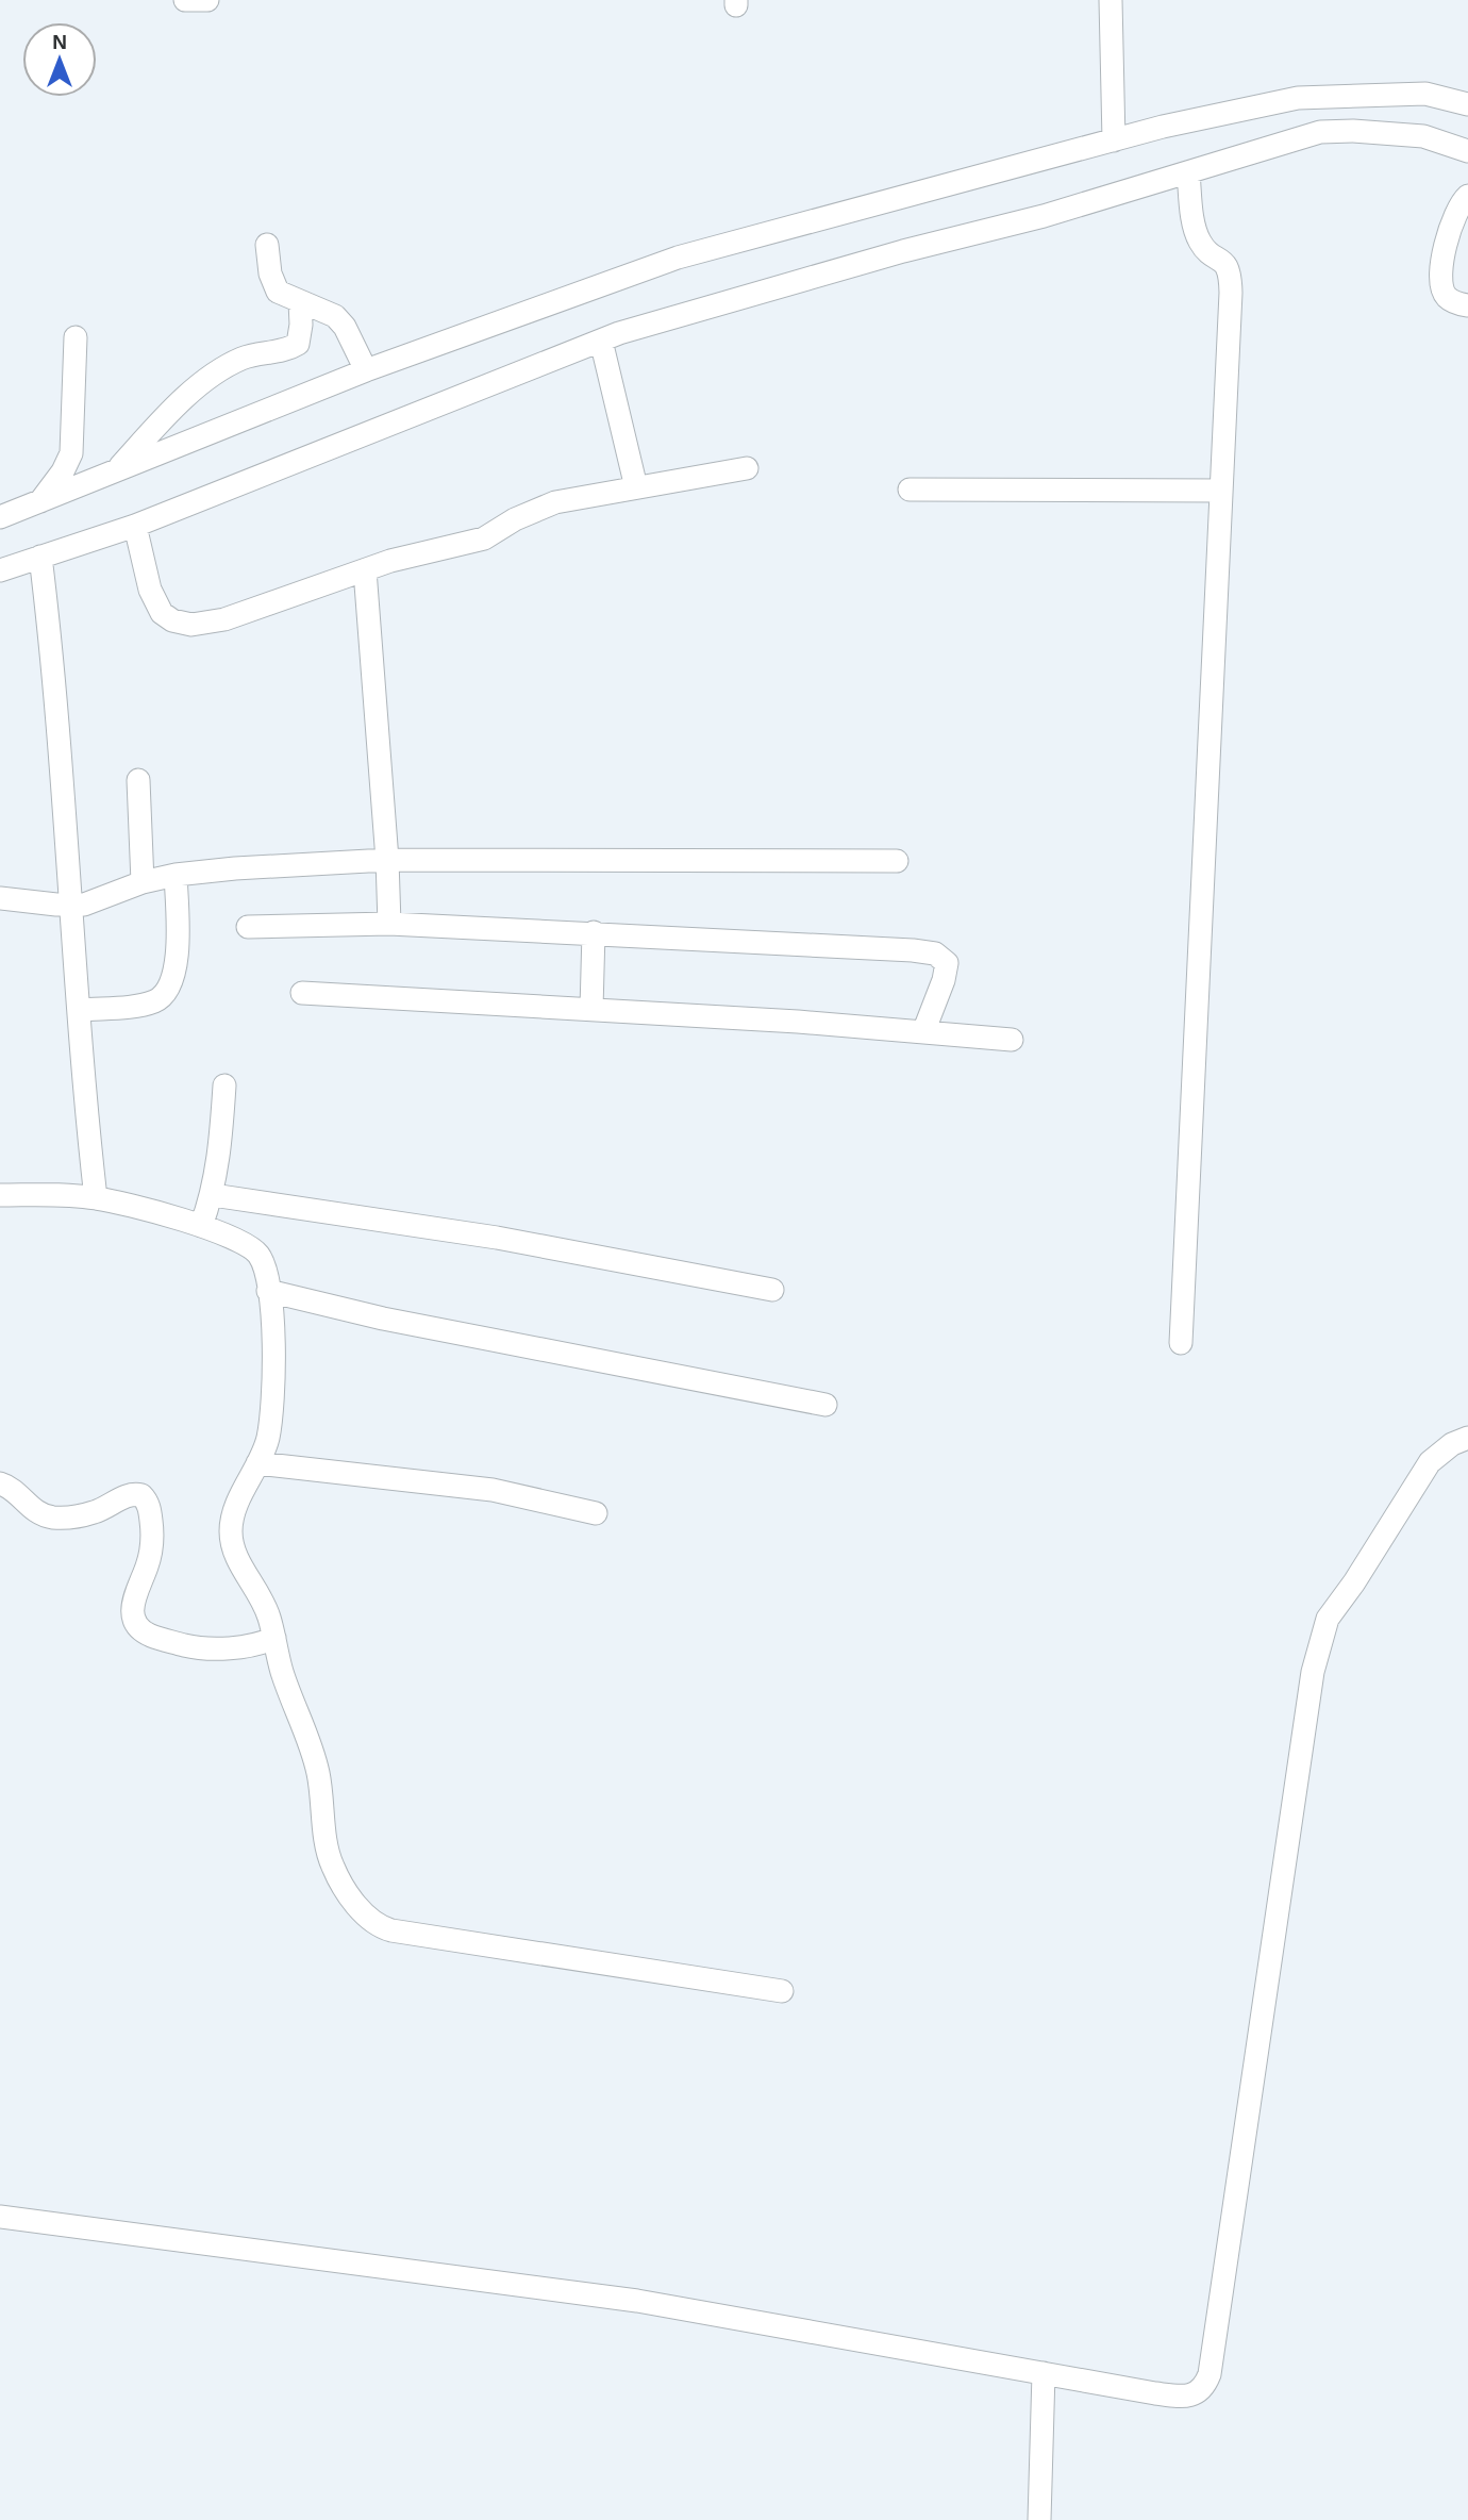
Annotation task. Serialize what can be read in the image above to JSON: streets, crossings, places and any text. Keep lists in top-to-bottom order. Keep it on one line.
{"north":"top"}
